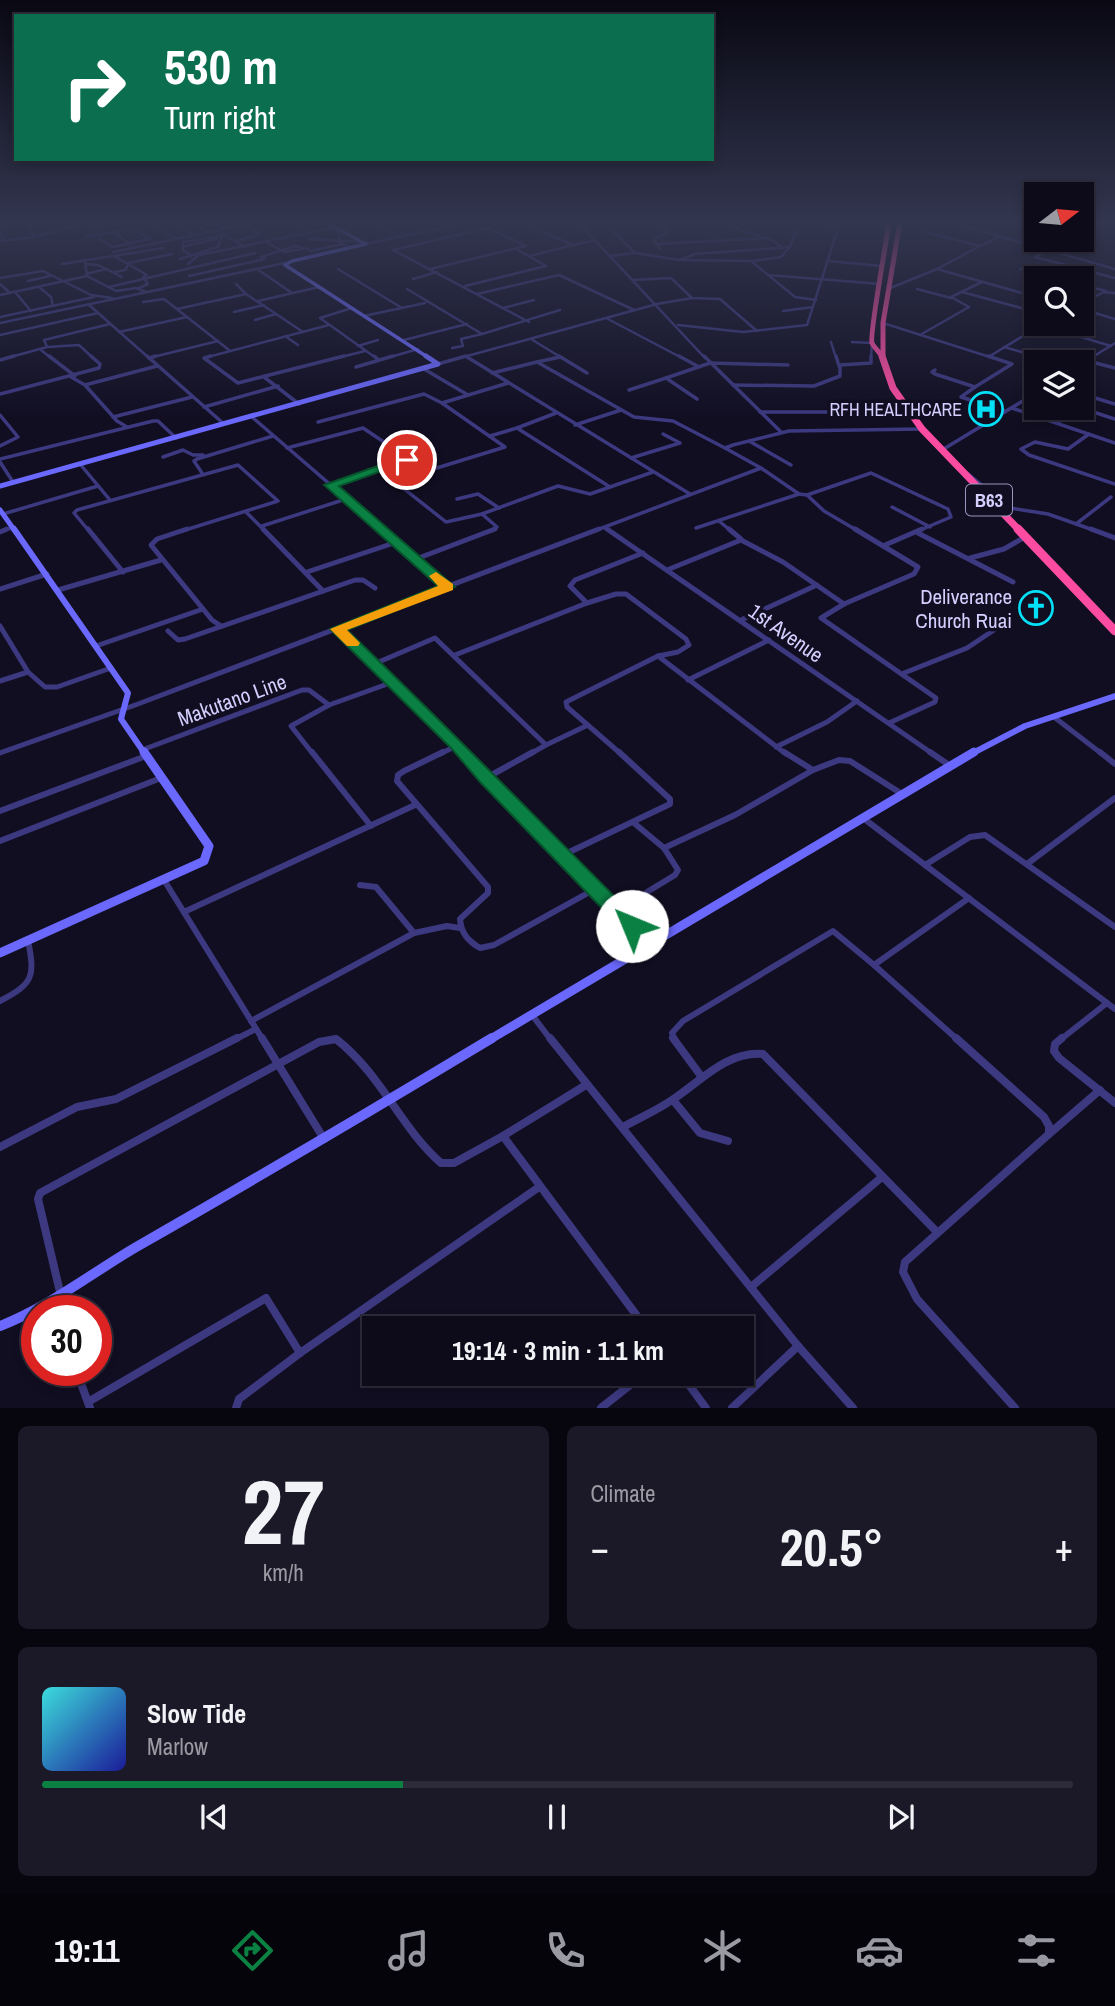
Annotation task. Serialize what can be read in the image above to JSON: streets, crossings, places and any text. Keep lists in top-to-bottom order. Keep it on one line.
{"streets":{"highway":["B63"],"street":["1st Avenue","Makutano Line"]},"places":{"hospital":["RFH HEALTHCARE"],"church":["Deliverance Church Ruai"]},"north":"right","page":{"turn":["530 m","Turn right"],"limit":"30","trip":"19:14 · 3 min · 1.1 km","tile":[["27","km/h"],"Climate"],"heat":["−","20.5°","+"],"song":["Slow Tide","Marlow"],"tabs":"19:11"}}
